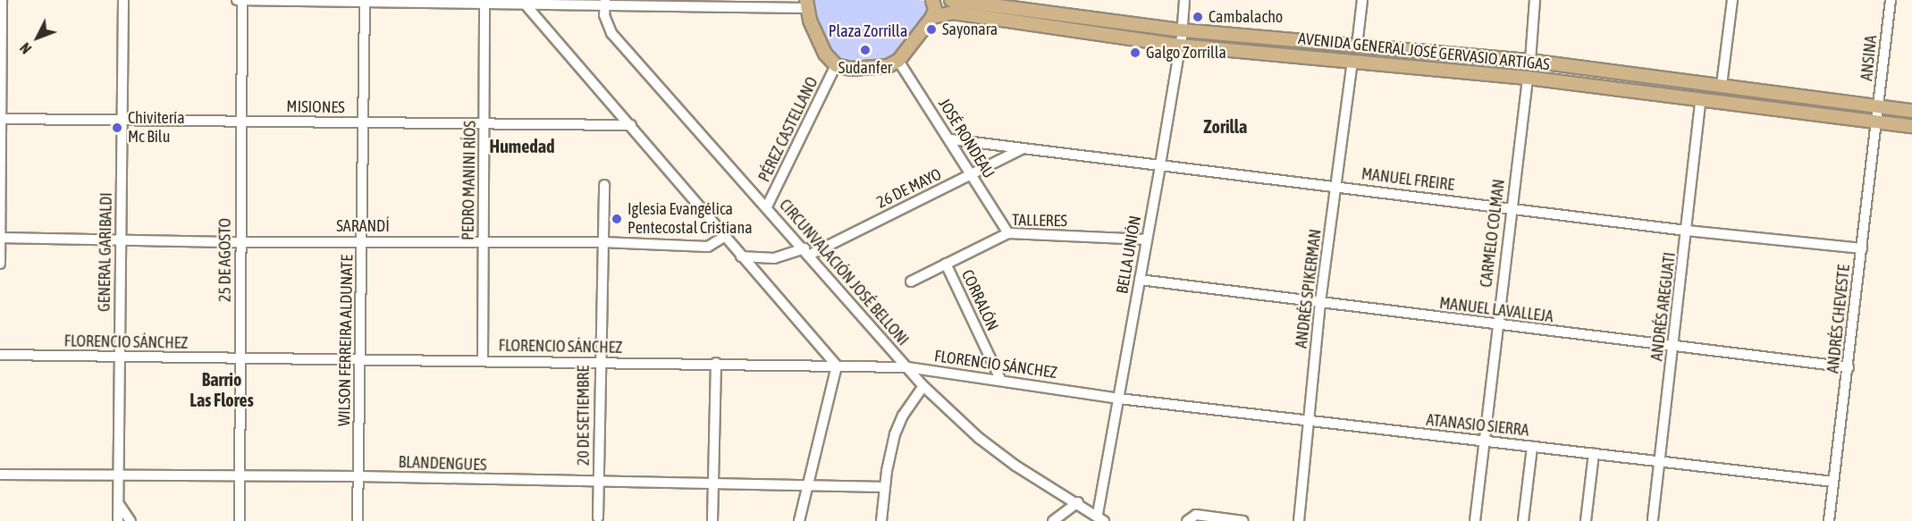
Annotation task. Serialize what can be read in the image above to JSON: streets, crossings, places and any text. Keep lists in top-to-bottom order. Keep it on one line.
{"streets":{"main road":["AVENIDA GENERAL JOSÉ GERVASIO ARTIGAS"],"street":["ANSINA","MISIONES","PÉREZ CASTELLANO","JOSÉ RONDEAU","MANUEL FREIRE","PEDRO MANINI RÍOS","26 DE MAYO","TALLERES","SARANDÍ","CARMELO COLMAN","GENERAL GARIBALDI","BELLA UNIÓN","25 DE AGOSTO","CIRCUNVALACIÓN JOSÉ BELLONI","ANDRÉS SPIKERMAN","CORRALÓN","ANDRÉS AREGUATI","MANUEL LAVALLEJA","ANDRÉS CHEVESTE","WILSON FERREIRA ALDUNATE","FLORENCIO SÁNCHEZ","20 DE SETIEMBRE","ATANASIO SIERRA","BLANDENGUES"]},"crossings":[["AVENIDA GENERAL JOSÉ GERVASIO ARTIGAS","ANSINA"],["AVENIDA GENERAL JOSÉ GERVASIO ARTIGAS","CARMELO COLMAN"],["AVENIDA GENERAL JOSÉ GERVASIO ARTIGAS","BELLA UNIÓN"],["AVENIDA GENERAL JOSÉ GERVASIO ARTIGAS","ANDRÉS SPIKERMAN"],["AVENIDA GENERAL JOSÉ GERVASIO ARTIGAS","ANDRÉS AREGUATI"],["AVENIDA GENERAL JOSÉ GERVASIO ARTIGAS","ANDRÉS CHEVESTE"],["ANSINA","ANDRÉS CHEVESTE"],["MISIONES","PEDRO MANINI RÍOS"],["MISIONES","GENERAL GARIBALDI"],["MISIONES","25 DE AGOSTO"],["MISIONES","WILSON FERREIRA ALDUNATE"],["PÉREZ CASTELLANO","CIRCUNVALACIÓN JOSÉ BELLONI"],["JOSÉ RONDEAU","MANUEL FREIRE"],["JOSÉ RONDEAU","26 DE MAYO"],["JOSÉ RONDEAU","TALLERES"],["MANUEL FREIRE","26 DE MAYO"],["MANUEL FREIRE","CARMELO COLMAN"],["MANUEL FREIRE","BELLA UNIÓN"],["MANUEL FREIRE","ANDRÉS SPIKERMAN"],["MANUEL FREIRE","ANDRÉS AREGUATI"],["MANUEL FREIRE","ANDRÉS CHEVESTE"],["PEDRO MANINI RÍOS","SARANDÍ"],["PEDRO MANINI RÍOS","FLORENCIO SÁNCHEZ"],["26 DE MAYO","CIRCUNVALACIÓN JOSÉ BELLONI"],["TALLERES","BELLA UNIÓN"],["TALLERES","CORRALÓN"],["SARANDÍ","GENERAL GARIBALDI"],["SARANDÍ","25 DE AGOSTO"],["SARANDÍ","WILSON FERREIRA ALDUNATE"],["SARANDÍ","20 DE SETIEMBRE"],["CARMELO COLMAN","MANUEL LAVALLEJA"],["CARMELO COLMAN","ATANASIO SIERRA"],["GENERAL GARIBALDI","FLORENCIO SÁNCHEZ"],["GENERAL GARIBALDI","BLANDENGUES"],["BELLA UNIÓN","CIRCUNVALACIÓN JOSÉ BELLONI"],["BELLA UNIÓN","MANUEL LAVALLEJA"],["BELLA UNIÓN","FLORENCIO SÁNCHEZ"],["BELLA UNIÓN","ATANASIO SIERRA"],["25 DE AGOSTO","FLORENCIO SÁNCHEZ"],["25 DE AGOSTO","BLANDENGUES"],["CIRCUNVALACIÓN JOSÉ BELLONI","FLORENCIO SÁNCHEZ"],["ANDRÉS SPIKERMAN","MANUEL LAVALLEJA"],["ANDRÉS SPIKERMAN","ATANASIO SIERRA"],["CORRALÓN","FLORENCIO SÁNCHEZ"],["ANDRÉS AREGUATI","MANUEL LAVALLEJA"],["ANDRÉS AREGUATI","ATANASIO SIERRA"],["MANUEL LAVALLEJA","ANDRÉS CHEVESTE"],["ANDRÉS CHEVESTE","ATANASIO SIERRA"],["WILSON FERREIRA ALDUNATE","FLORENCIO SÁNCHEZ"],["WILSON FERREIRA ALDUNATE","BLANDENGUES"],["FLORENCIO SÁNCHEZ","20 DE SETIEMBRE"],["FLORENCIO SÁNCHEZ","ATANASIO SIERRA"],["20 DE SETIEMBRE","BLANDENGUES"]],"districts":["Zorilla","Humedad","Barrio Las Flores"],"parks":["Plaza Zorrilla"],"places":["Cambalacho","Sayonara","Sudanfer","Galgo Zorrilla","Chivitería Mc Bilu","Iglesia Evangélica Pentecostal Cristiana"],"north":"bottom left"}
